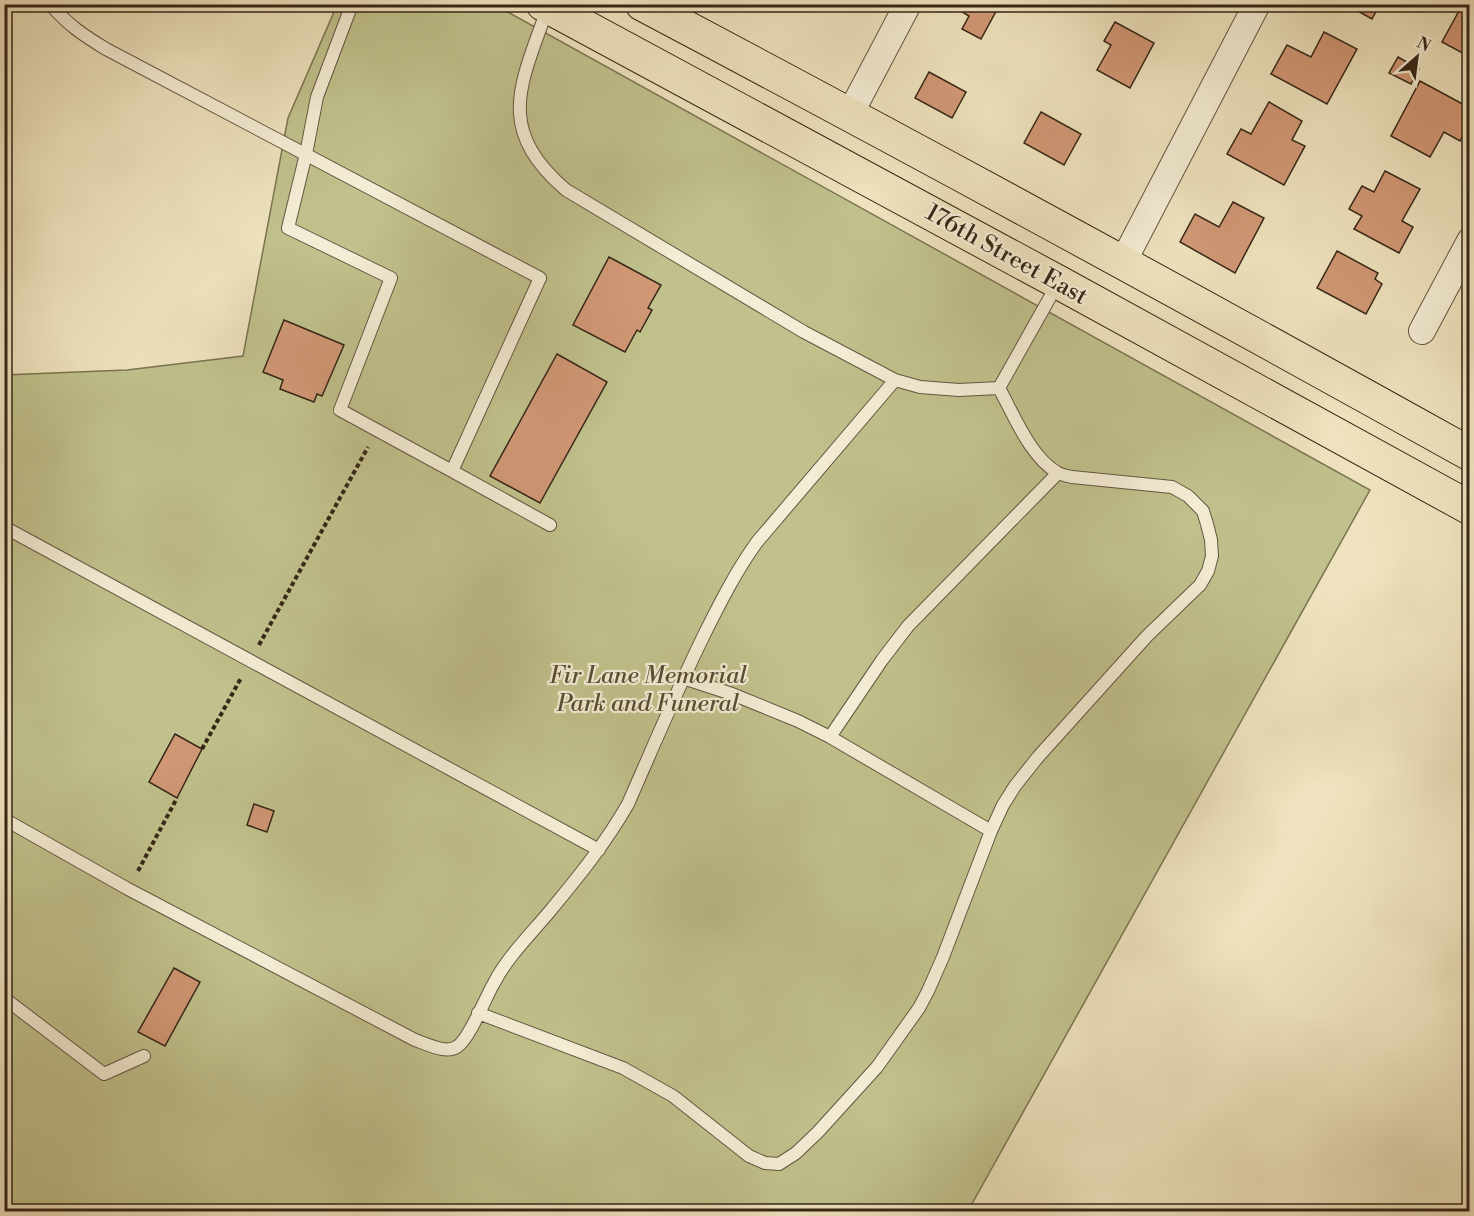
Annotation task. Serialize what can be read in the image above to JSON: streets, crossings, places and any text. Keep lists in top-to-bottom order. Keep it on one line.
{"streets":{"main road":["176th Street East"]},"parks":["Fir Lane Memorial Park and Funeral"],"north":"top right"}
